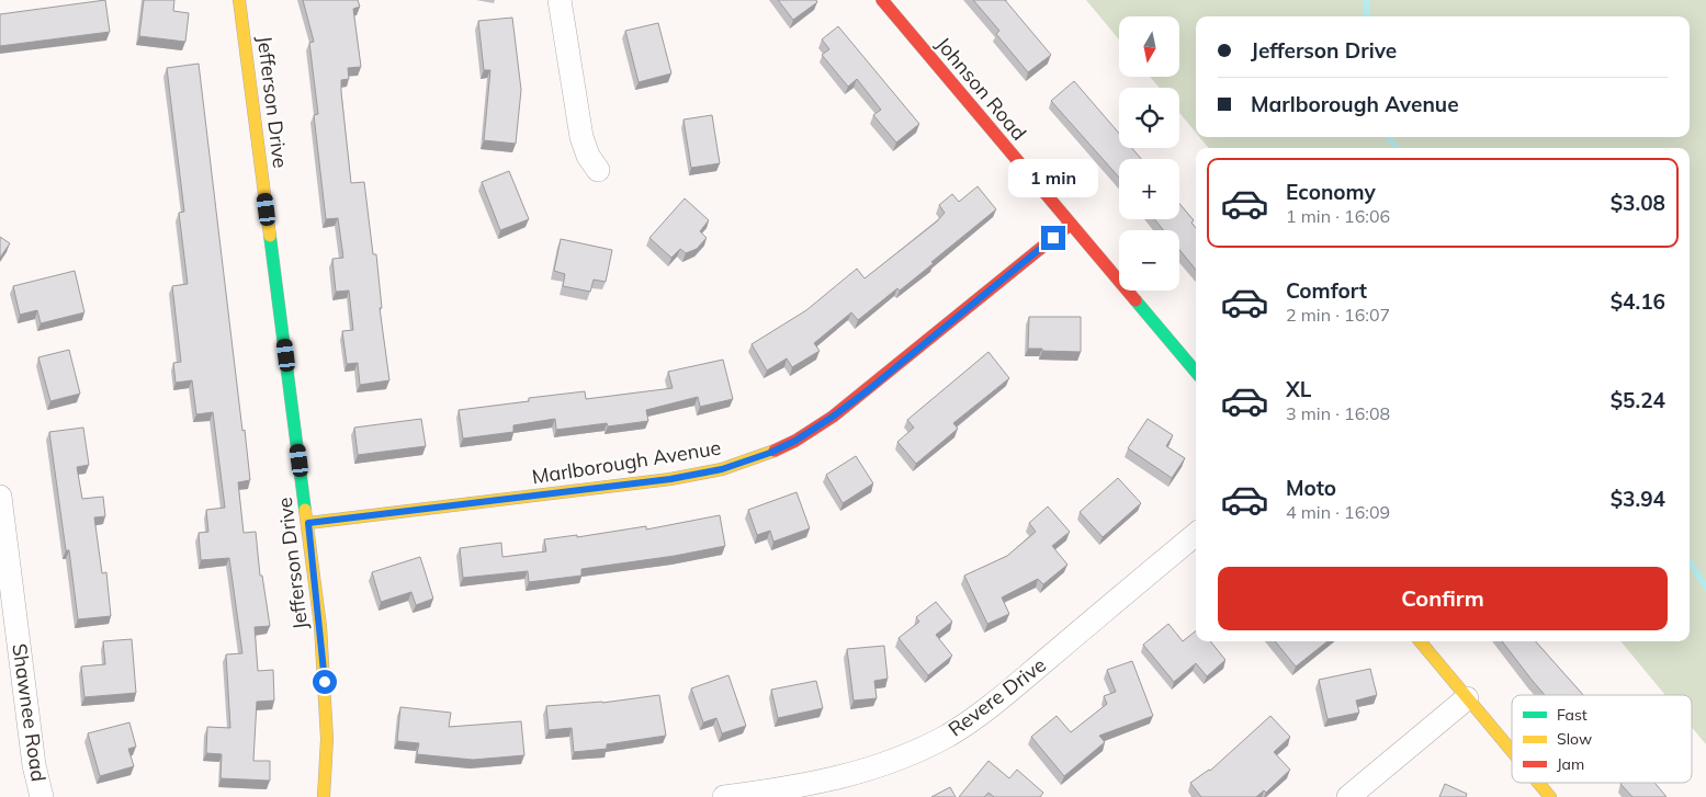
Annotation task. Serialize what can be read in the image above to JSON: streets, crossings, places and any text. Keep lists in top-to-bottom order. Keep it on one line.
{"streets":{"street":["Johnson Road","Jefferson Drive","Marlborough Avenue","Revere Drive","Shawnee Road"]},"crossings":[["Johnson Road","Marlborough Avenue"],["Jefferson Drive","Marlborough Avenue"]],"legend":["Fast","Slow","Jam"],"north":"bottom","page":{"map_buttons":["+","−"],"banner":["Jefferson Drive","Marlborough Avenue"],"list":[{"name":"Economy","note":"1 min · 16:06","value":"$3.08"},{"name":"Comfort","note":"2 min · 16:07","value":"$4.16"},{"name":"XL","note":"3 min · 16:08","value":"$5.24"},{"name":"Moto","note":"4 min · 16:09","value":"$3.94"}],"bubble":"1 min","buttons":"Confirm"}}
